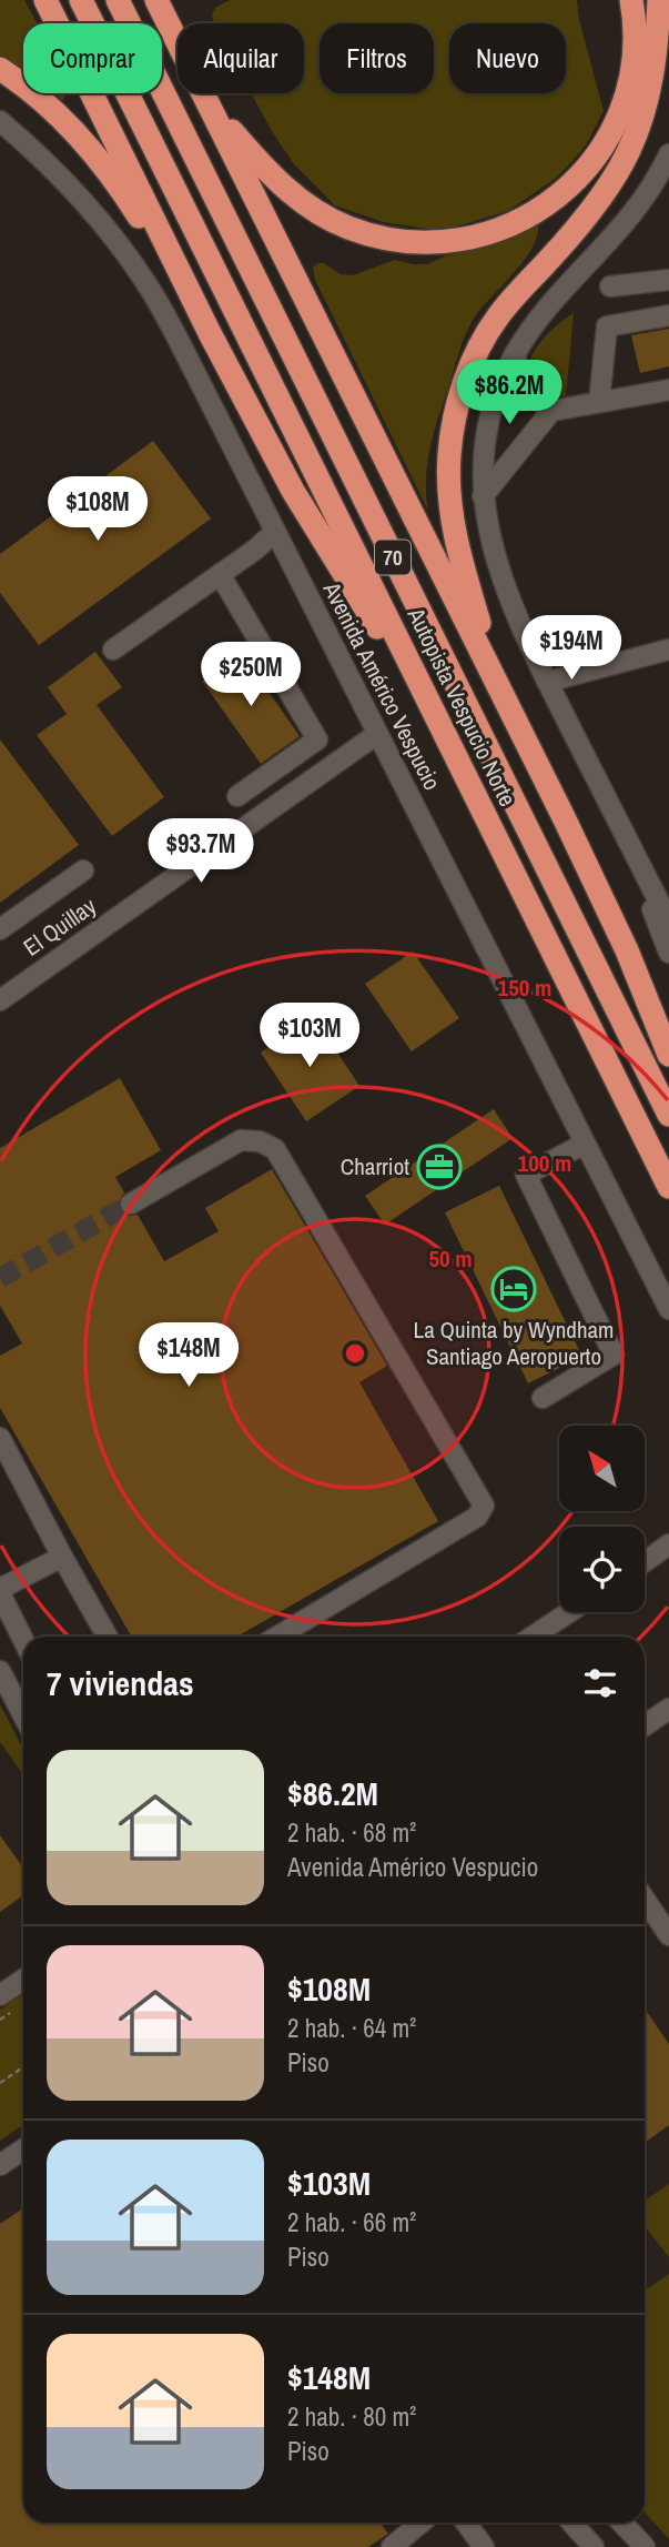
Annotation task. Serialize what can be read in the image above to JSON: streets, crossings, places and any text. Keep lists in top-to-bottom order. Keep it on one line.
{"streets":{"highway":["70","Autopista Vespucio Norte"],"street":["Avenida Américo Vespucio","El Quillay"]},"crossings":[["Avenida Américo Vespucio","El Quillay"]],"places":{"office":["Charriot"],"hotel":["La Quinta by Wyndham Santiago Aeropuerto"]},"north":"top left","page":{"chip":["Comprar","Alquilar","Filtros","Nuevo"],"price":["$86.2M","$108M","$194M","$250M","$93.7M","$103M","$148M"],"heading":"7 viviendas","list":[{"name":"$86.2M","note":"2 hab. · 68 m² · Avenida Américo Vespucio"},{"name":"$108M","note":"2 hab. · 64 m² · Piso"},{"name":"$103M","note":"2 hab. · 66 m² · Piso"},{"name":"$148M","note":"2 hab. · 80 m² · Piso"}]},"rings":["150 m","100 m","50 m"]}
